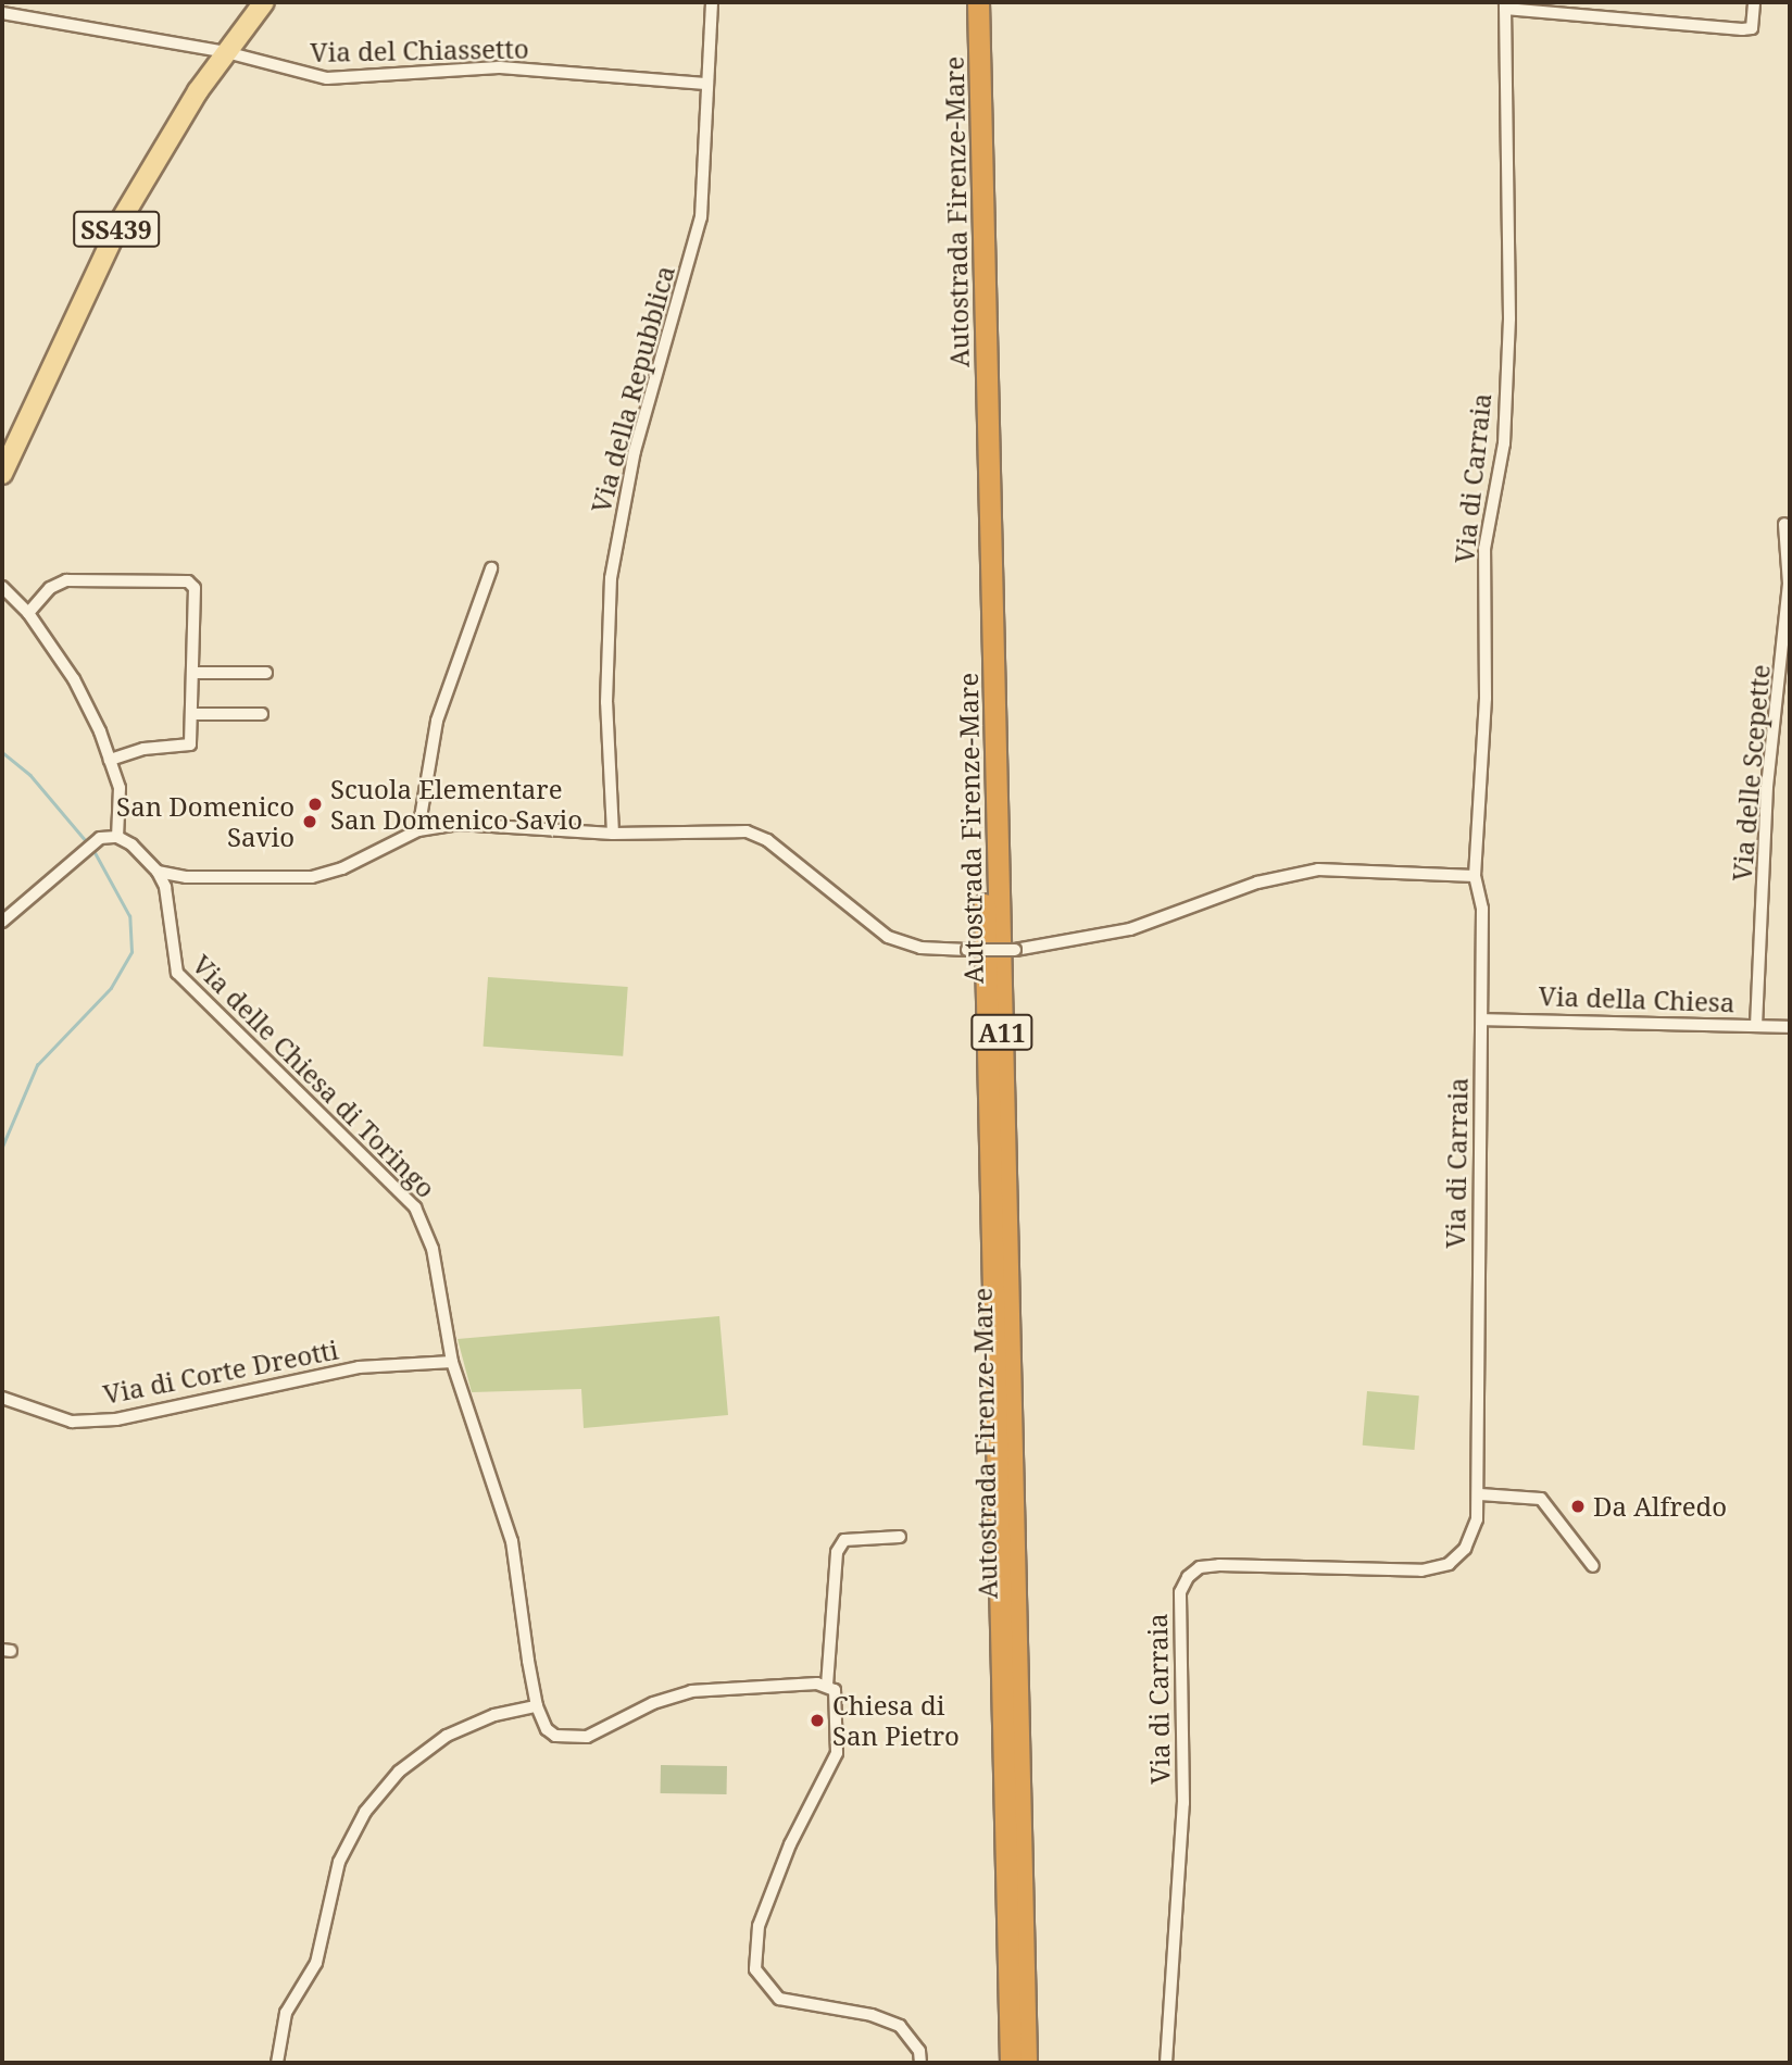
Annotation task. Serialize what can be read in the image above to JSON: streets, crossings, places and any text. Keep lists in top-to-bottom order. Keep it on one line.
{"streets":{"highway":["Autostrada Firenze-Mare","A11"],"main road":["SS439"],"street":["Via del Chiassetto","Via della Repubblica","Via di Carraia","Via delle Scepette","Via della Chiesa","Via delle Chiesa di Toringo","Via di Corte Dreotti"]},"crossings":[["Via del Chiassetto","SS439"],["Via del Chiassetto","Via della Repubblica"],["Via di Carraia","Via della Chiesa"],["Via delle Scepette","Via della Chiesa"],["Via delle Chiesa di Toringo","Via di Corte Dreotti"]],"places":["Scuola Elementare San Domenico Savio","San Domenico Savio","Da Alfredo","Chiesa di San Pietro"]}
